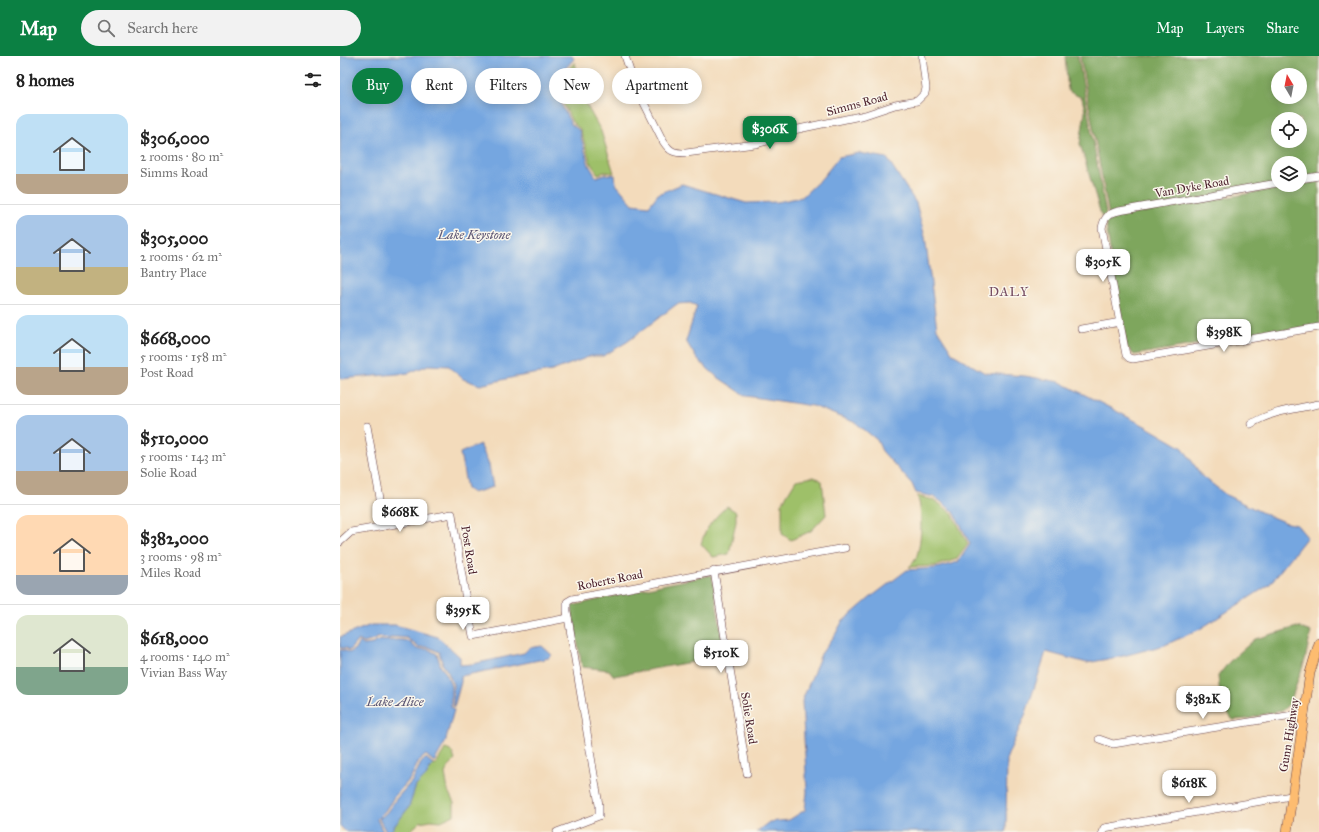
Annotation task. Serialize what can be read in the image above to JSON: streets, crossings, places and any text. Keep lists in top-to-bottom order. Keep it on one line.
{"streets":{"main road":["Gunn Highway"],"street":["Simms Road","Van Dyke Road","Post Road","Roberts Road","Solie Road"]},"crossings":[["Post Road","Roberts Road"],["Roberts Road","Solie Road"]],"districts":["DALY"],"water":["Lake Keystone","Lake Alice"],"north":"top","page":{"header":"Map","search":"Search here","nav":["Map","Layers","Share"],"heading":"8 homes","chip":["Buy","Rent","Filters","New","Apartment"],"list":[{"name":"$306,000","note":"2 rooms · 80 m² · Simms Road"},{"name":"$305,000","note":"2 rooms · 62 m² · Bantry Place"},{"name":"$668,000","note":"5 rooms · 158 m² · Post Road"},{"name":"$510,000","note":"5 rooms · 143 m² · Solie Road"},{"name":"$382,000","note":"3 rooms · 98 m² · Miles Road"},{"name":"$618,000","note":"4 rooms · 140 m² · Vivian Bass Way"}],"price":["$306K","$305K","$398K","$668K","$395K","$510K","$382K","$618K"]}}
